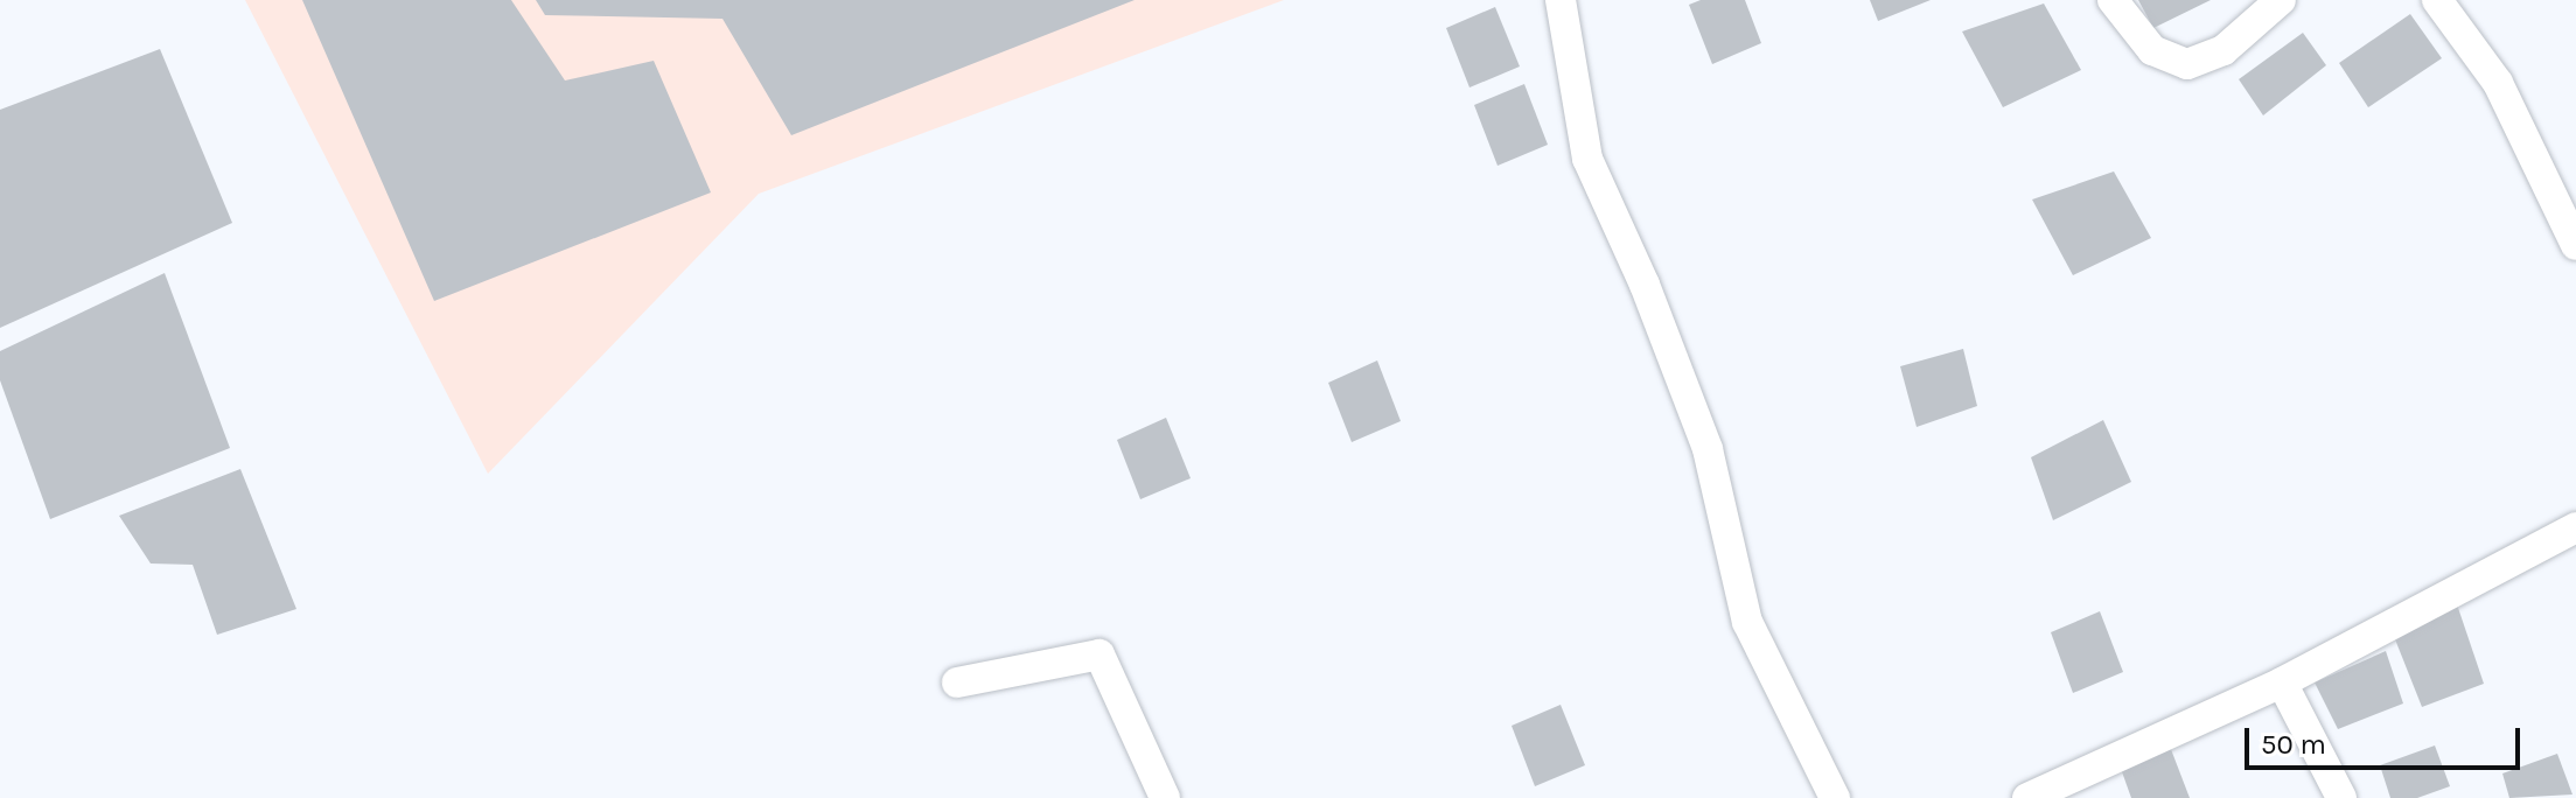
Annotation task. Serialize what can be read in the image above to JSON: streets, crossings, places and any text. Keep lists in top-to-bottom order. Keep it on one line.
{"scale_bar":"50 m"}
